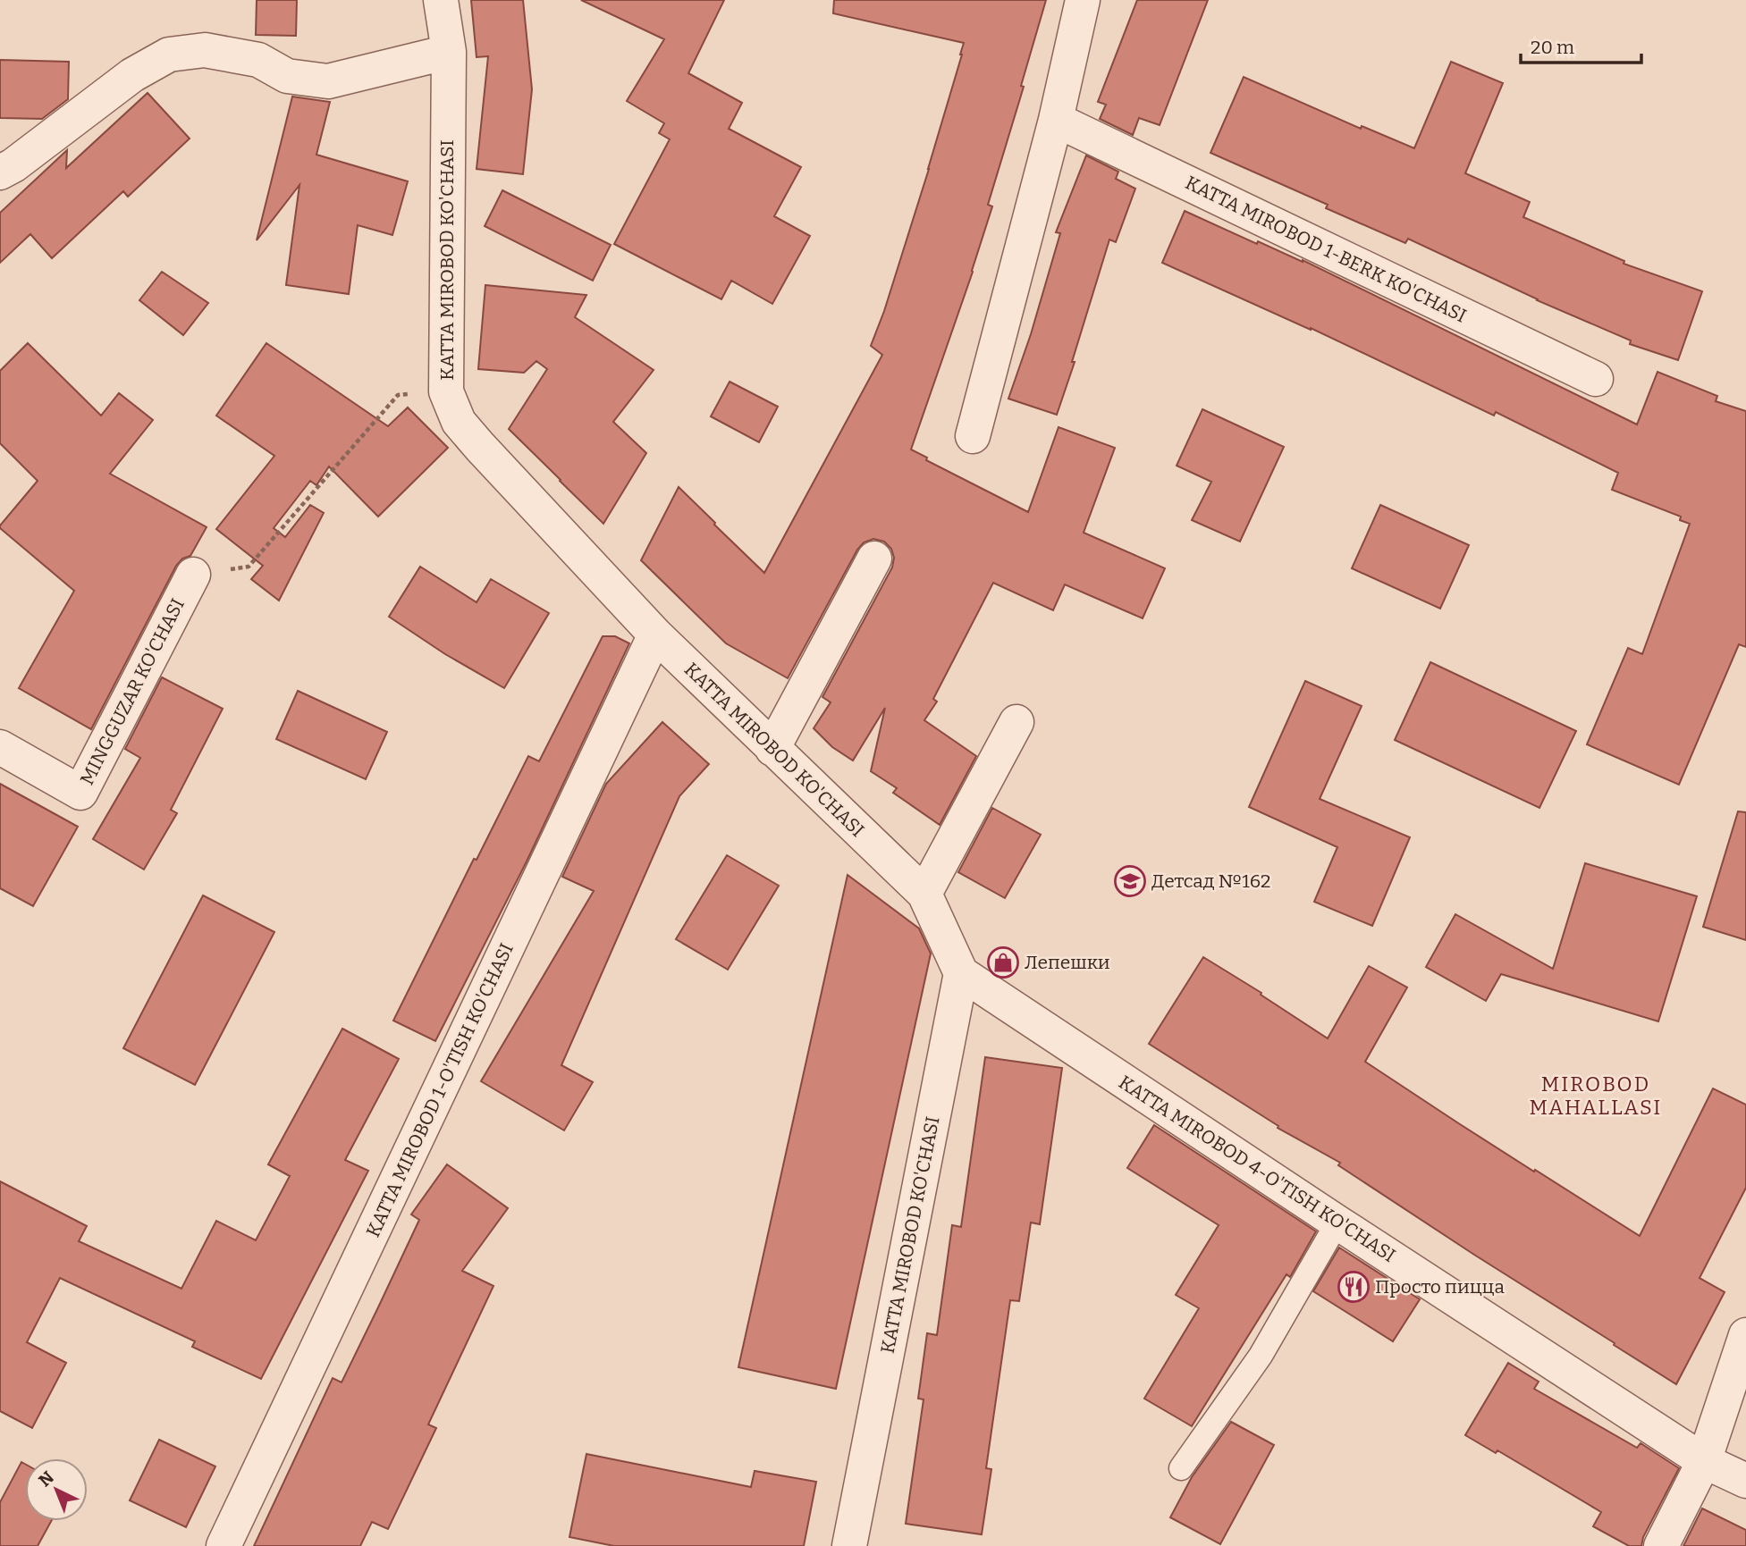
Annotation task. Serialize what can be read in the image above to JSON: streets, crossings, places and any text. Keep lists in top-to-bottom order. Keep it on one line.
{"streets":{"street":["KATTA MIROBOD 1-BERK KO'CHASI","KATTA MIROBOD KO'CHASI","MINGGUZAR KO'CHASI","KATTA MIROBOD 1-O'TISH KO'CHASI","KATTA MIROBOD 4-O'TISH KO'CHASI"]},"crossings":[["KATTA MIROBOD KO'CHASI","KATTA MIROBOD 1-O'TISH KO'CHASI"],["KATTA MIROBOD KO'CHASI","KATTA MIROBOD 4-O'TISH KO'CHASI"]],"districts":["MIROBOD MAHALLASI"],"places":{"school or university":["Детсад №162"],"shop":["Лепешки"],"restaurant":["Просто пицца"]},"scale_bar":"20 m","north":"top left"}
